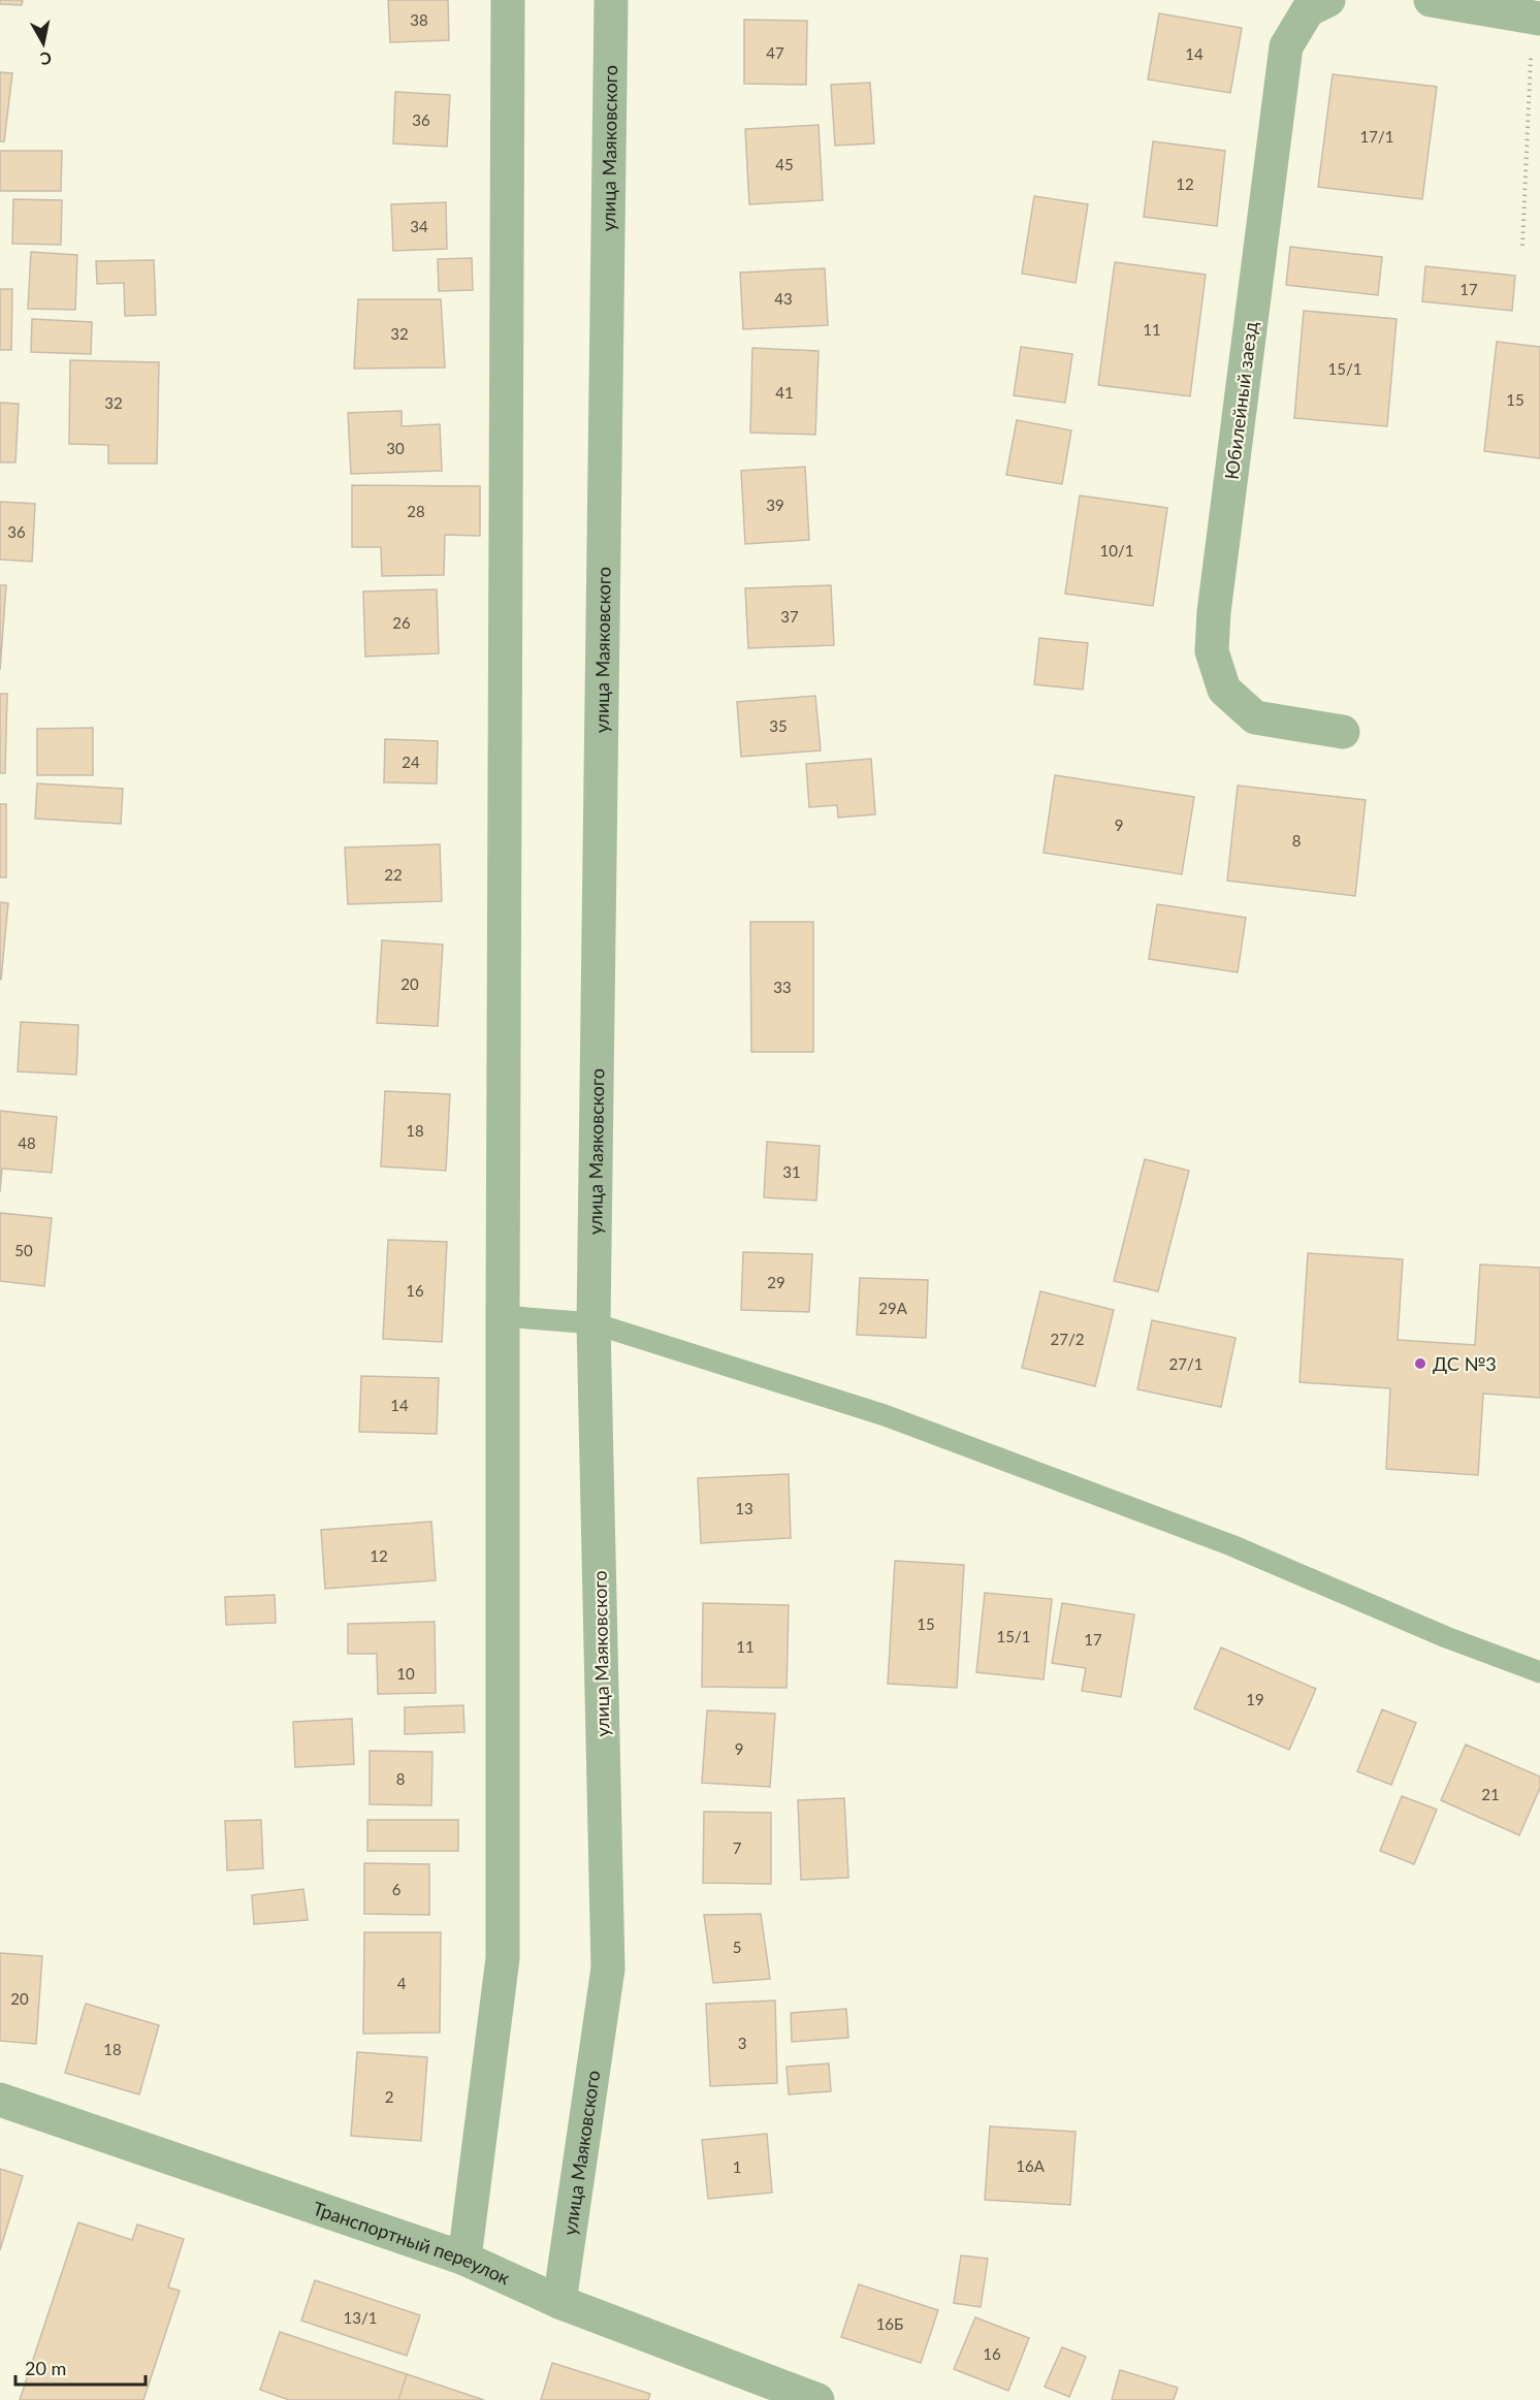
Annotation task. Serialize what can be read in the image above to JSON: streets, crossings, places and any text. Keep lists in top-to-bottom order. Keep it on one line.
{"streets":{"street":["улица Маяковского","Юбилейный заезд","Транспортный переулок"]},"crossings":[["улица Маяковского","Транспортный переулок"]],"places":["ДС №3"],"house_numbers":["38","47","14","36","17/1","45","12","34","17","43","11","32","15/1","41","15","32","30","39","28","36","10/1","37","26","35","24","9","8","22","20","33","18","48","31","50","29","16","29А","27/2","27/1","14","13","12","15","15/1","17","11","10","19","9","8","21","7","6","5","4","20","3","18","2","16А","1","13/1","16Б","16"],"scale_bar":"20 m","north":"bottom"}
